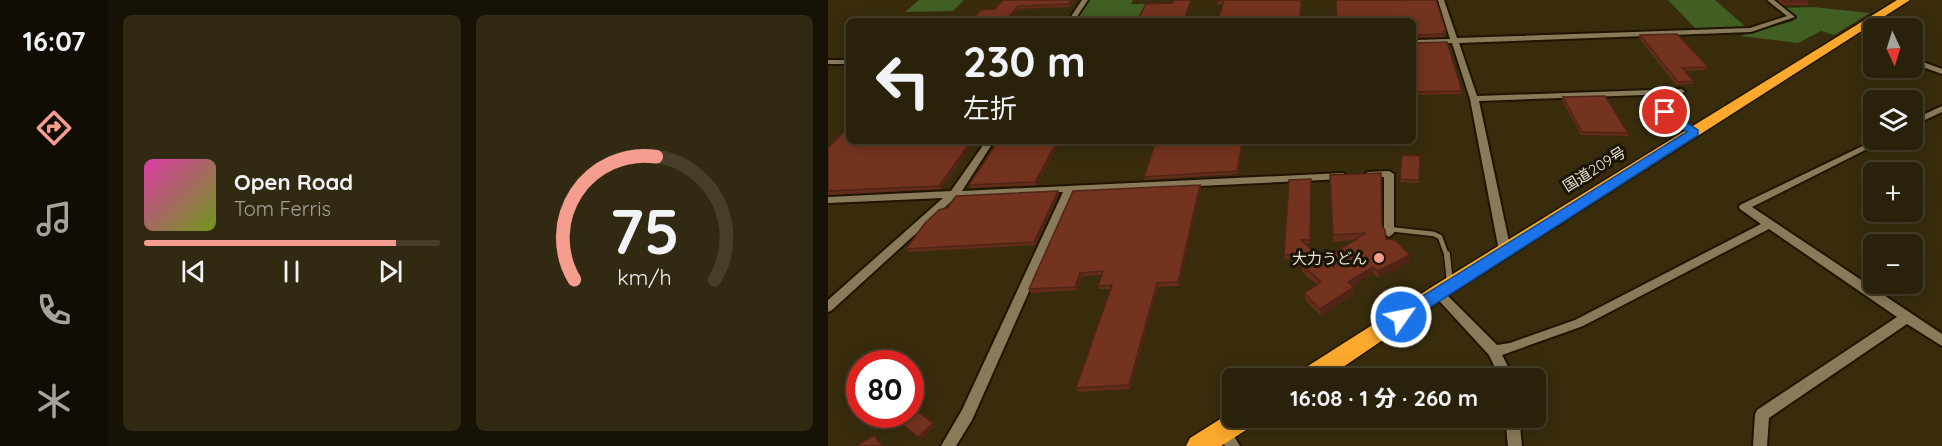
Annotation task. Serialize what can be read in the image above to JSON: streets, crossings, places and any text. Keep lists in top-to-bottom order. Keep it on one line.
{"streets":{"highway":["国道209号"]},"places":["大力うどん"],"north":"bottom","page":{"tabs":"16:07","map_buttons":["+","−"],"turn":["230 m","左折"],"song":["Open Road","Tom Ferris"],"limit":"80","trip":"16:08 · 1 分 · 260 m","gauge":["75","km/h"]}}
